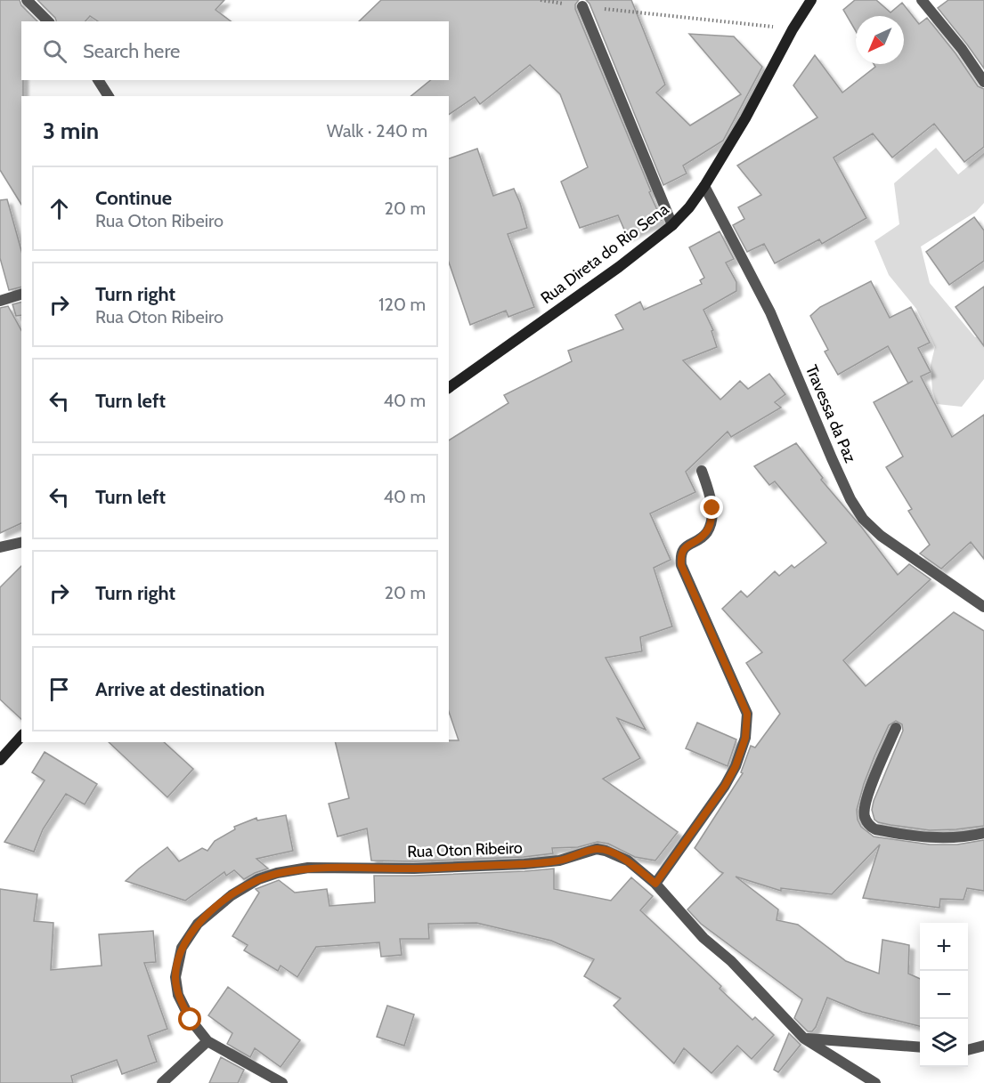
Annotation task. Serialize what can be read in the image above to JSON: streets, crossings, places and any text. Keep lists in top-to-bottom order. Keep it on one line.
{"streets":{"main road":["Rua Direta do Rio Sena"],"street":["Travessa da Paz","Rua Oton Ribeiro"]},"crossings":[["Rua Direta do Rio Sena","Travessa da Paz"]],"north":"bottom left","page":{"search":"Search here","heading":["3 min","Walk · 240 m"],"list":[["Continue","Rua Oton Ribeiro","20 m"],["Turn right","Rua Oton Ribeiro","120 m"],["Turn left","40 m"],["Turn left","40 m"],["Turn right","20 m"],"Arrive at destination"],"map_buttons":["+","−"]}}
